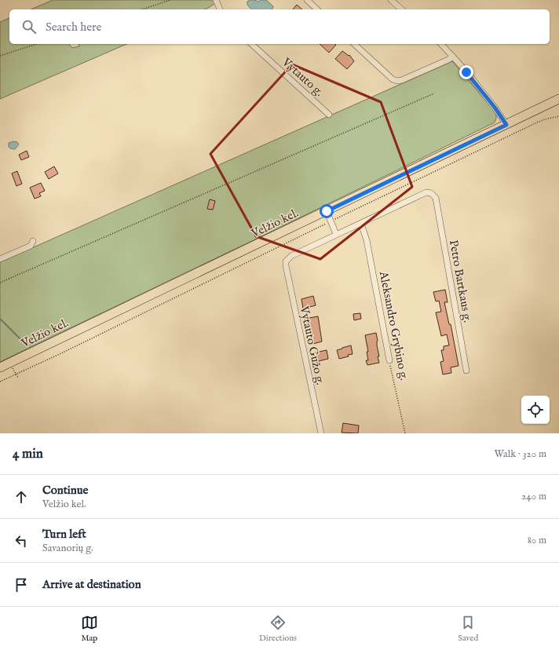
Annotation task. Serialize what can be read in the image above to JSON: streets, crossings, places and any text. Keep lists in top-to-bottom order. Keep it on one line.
{"streets":{"main road":["Velžio kel."],"street":["Vytauto g.","Petro Bartkaus g.","Aleksandro Grybino g.","Vytauto Gužo g."]},"crossings":[["Petro Bartkaus g.","Aleksandro Grybino g."]],"page":{"search":"Search here","heading":["4 min","Walk · 320 m"],"list":[["Continue","Velžio kel.","240 m"],["Turn left","Savanorių g.","80 m"],"Arrive at destination"],"nav":["Map","Directions","Saved"]}}
